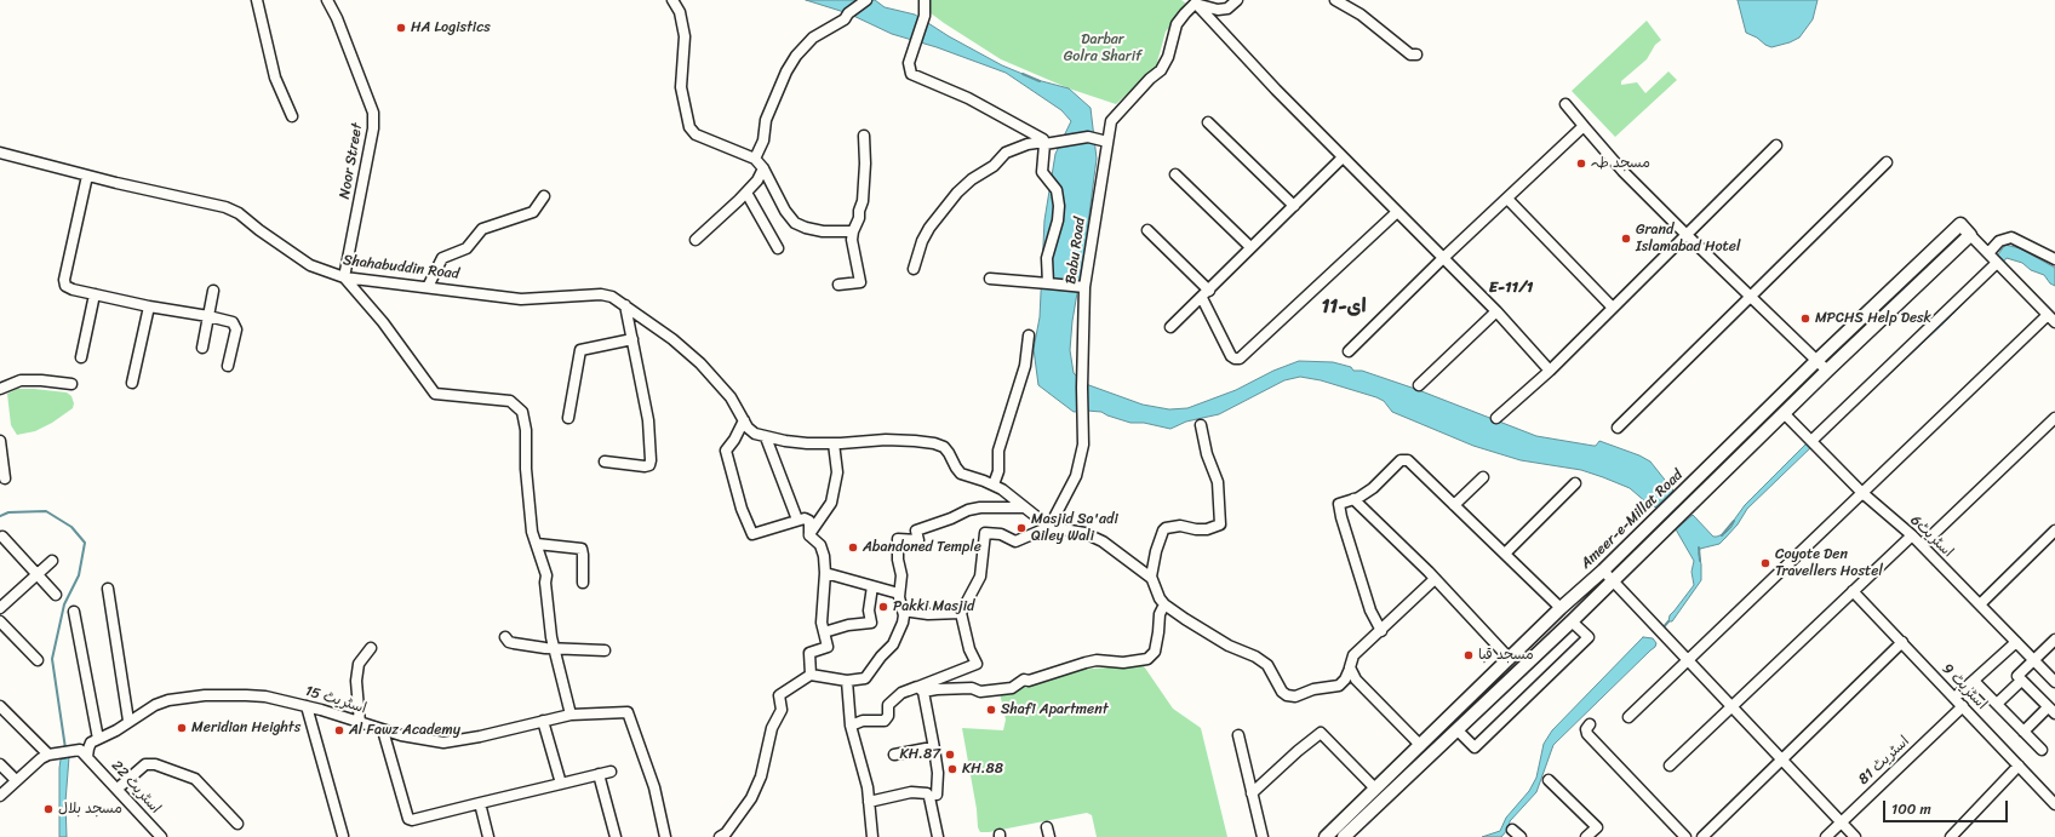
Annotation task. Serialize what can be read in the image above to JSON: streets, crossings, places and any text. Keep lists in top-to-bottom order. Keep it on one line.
{"streets":{"main road":["Ameer-e-Millat Road"],"street":["Noor Street","Babu Road","Shahabuddin Road","اسٹریٹ6","اسٹریٹ 9","اسٹریٹ 15","اسٹریٹ 81","اسٹریٹ 22"]},"crossings":[["Noor Street","Shahabuddin Road"],["Ameer-e-Millat Road","اسٹریٹ6"],["اسٹریٹ 9","اسٹریٹ 81"]],"districts":["E-11/1","ای-11"],"parks":["Darbar Golra Sharif"],"places":["HA Logistics","مسجد طہ","Grand Islamabad Hotel","MPCHS Help Desk","Masjid Sa'adi Qiley Wali","Abandoned Temple","Coyote Den Travellers Hostel","Pakki Masjid","مسجد قبا","Shafi Apartment","Meridian Heights","Al Fawz Academy","KH.87","KH.88","مسجد بلال"],"scale_bar":"100 m"}
